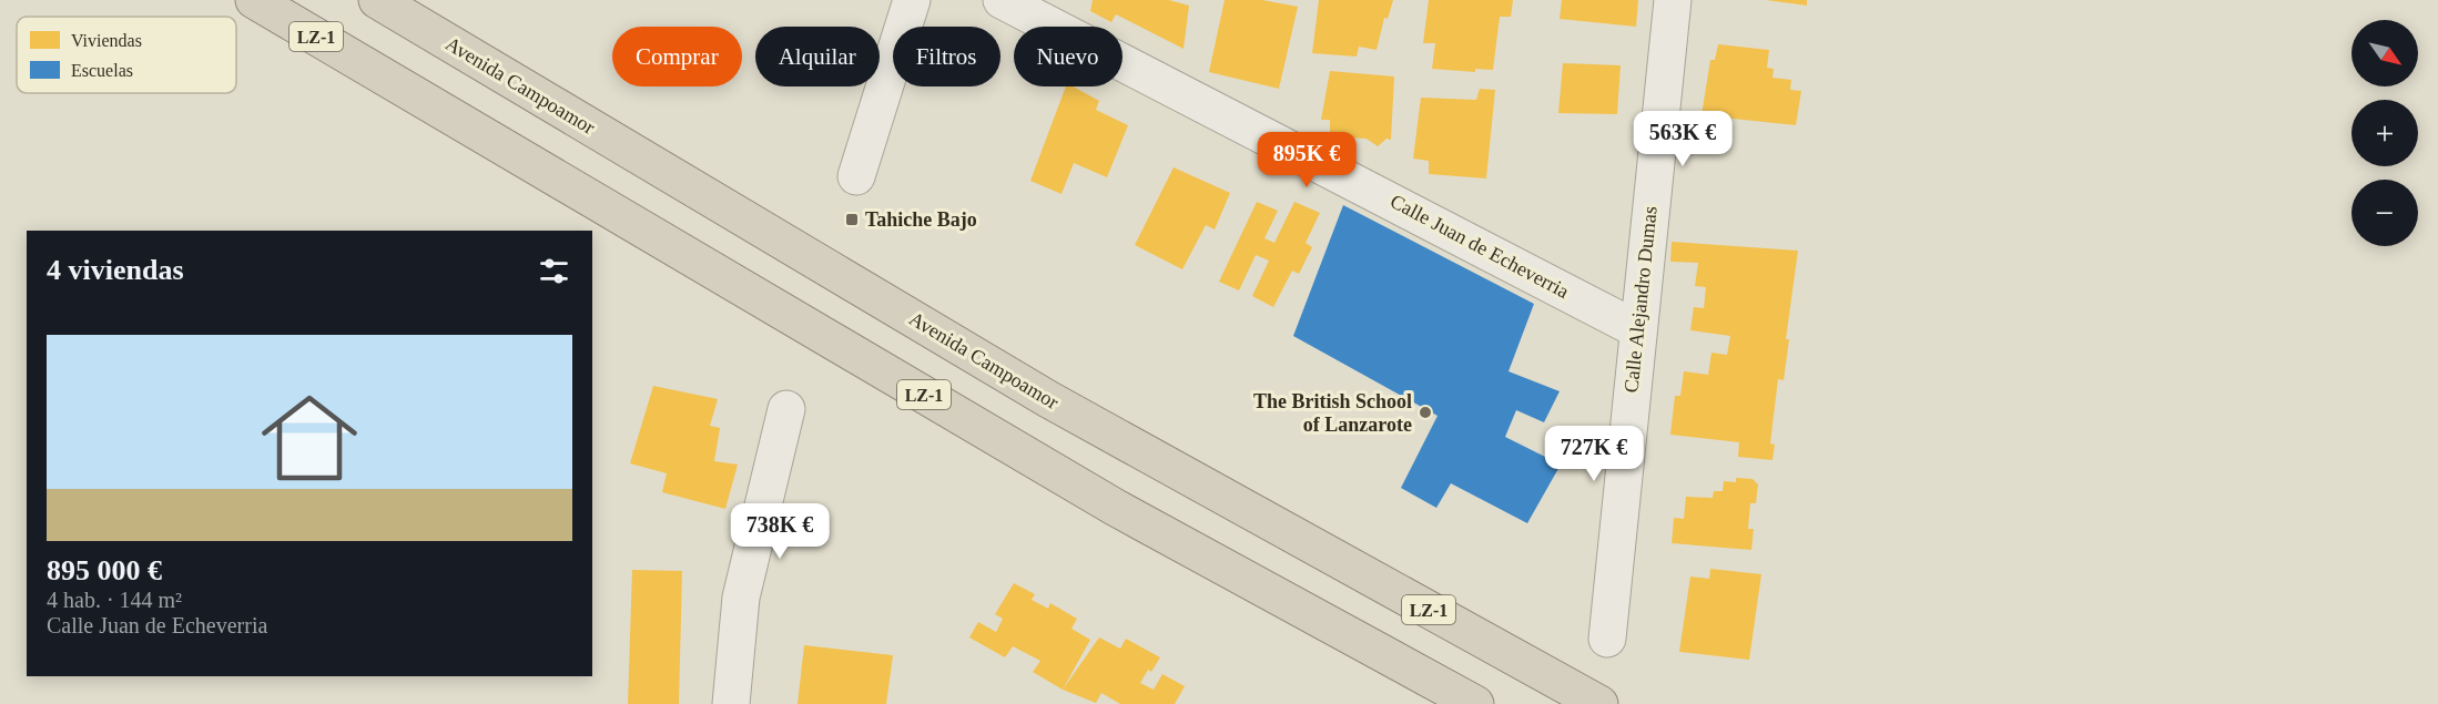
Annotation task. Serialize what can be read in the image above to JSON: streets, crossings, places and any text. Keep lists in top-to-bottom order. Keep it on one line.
{"streets":{"highway":["LZ-1","Avenida Campoamor"],"street":["Calle Juan de Echeverria","Calle Alejandro Dumas"]},"crossings":[["Calle Juan de Echeverria","Calle Alejandro Dumas"]],"places":{"transit":["Tahiche Bajo"],"other":["The British School of Lanzarote"]},"legend":["Viviendas","Escuelas"],"north":"bottom right","page":{"map_buttons":["+","−"],"chip":["Comprar","Alquilar","Filtros","Nuevo"],"price":["563K €","895K €","727K €","738K €"],"heading":"4 viviendas","list":[{"name":"895 000 €","note":"4 hab. · 144 m² · Calle Juan de Echeverria"}]}}
